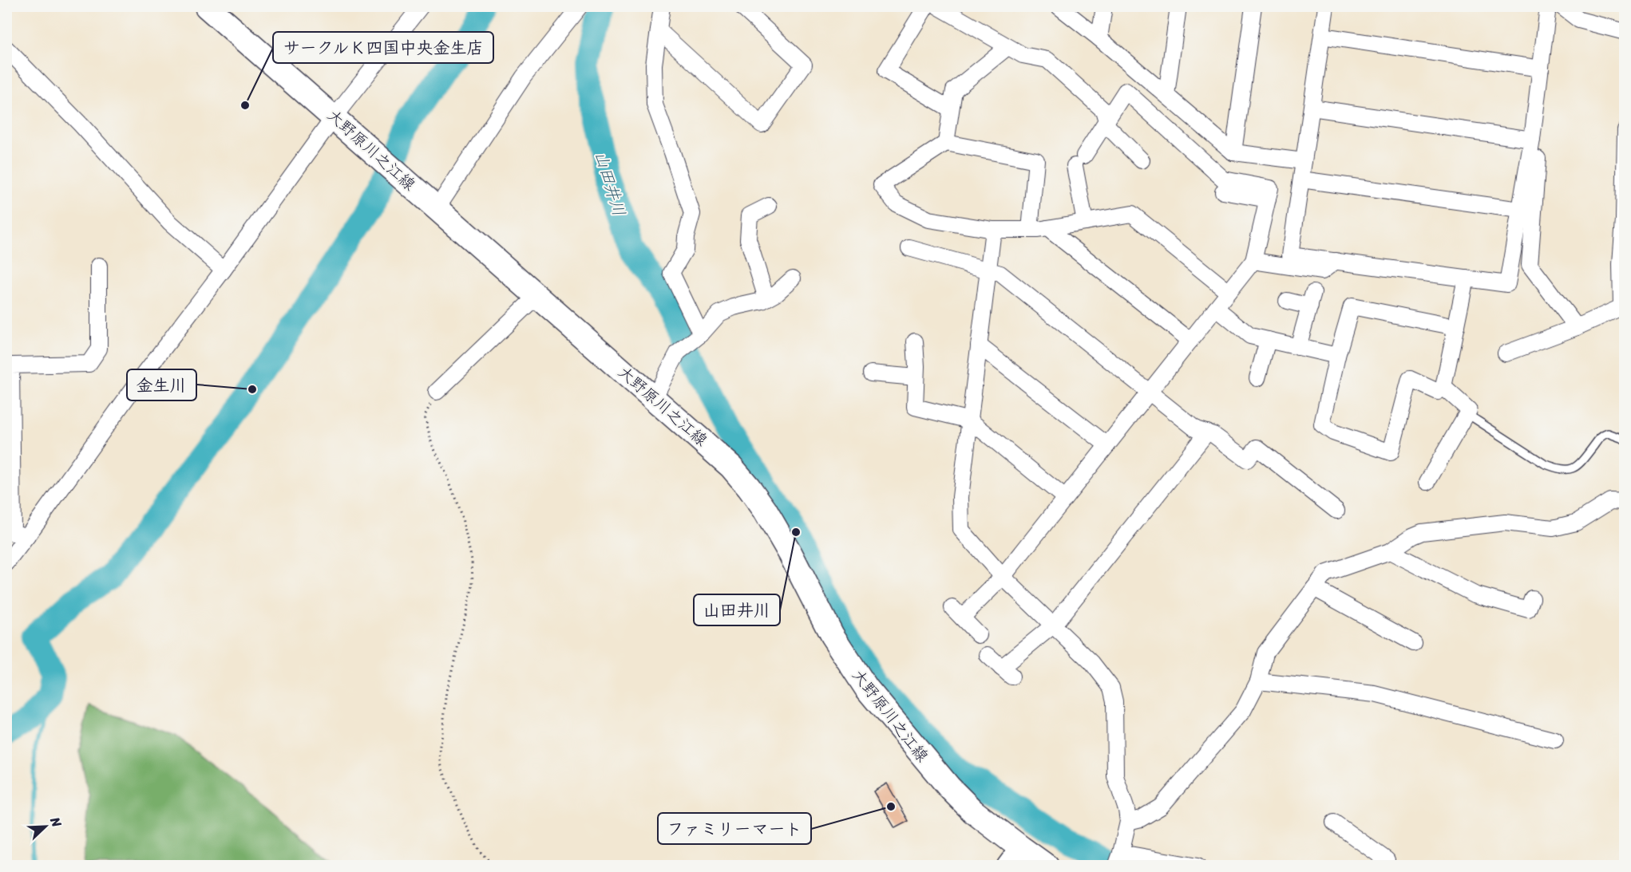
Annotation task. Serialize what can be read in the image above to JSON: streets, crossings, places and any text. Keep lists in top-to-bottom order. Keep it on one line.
{"streets":{"main road":["大野原川之江線"]},"water":["山田井川"],"places":["サークルＫ四国中央金生店","金生川","山田井川","ファミリーマート"],"north":"top right"}
